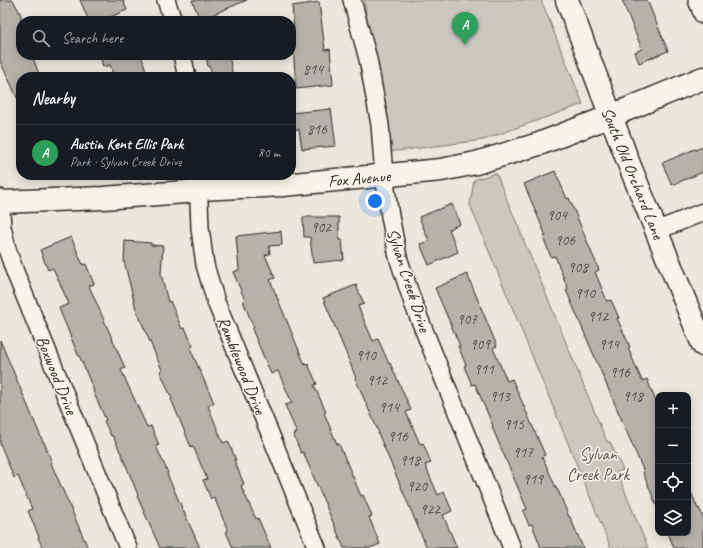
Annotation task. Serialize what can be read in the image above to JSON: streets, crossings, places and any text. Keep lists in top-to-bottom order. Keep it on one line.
{"streets":{"main road":["South Old Orchard Lane","Fox Avenue"],"street":["Sylvan Creek Drive","Ramblewood Drive","Boxwood Drive"]},"crossings":[["South Old Orchard Lane","Fox Avenue"],["Fox Avenue","Sylvan Creek Drive"],["Fox Avenue","Ramblewood Drive"],["Fox Avenue","Boxwood Drive"]],"parks":["Sylvan Creek Park"],"house_numbers":["814","816","904","902","906","908","910","912","907","909","914","910","911","916","912","913","918","914","915","916","917","918","919","920","922"],"page":{"pins":"A","search":"Search here","heading":"Nearby","list":[{"mark":"A","name":"Austin Kent Ellis Park","note":"Park · Sylvan Creek Drive","value":"80 m"}],"map_buttons":["+","−"]}}
